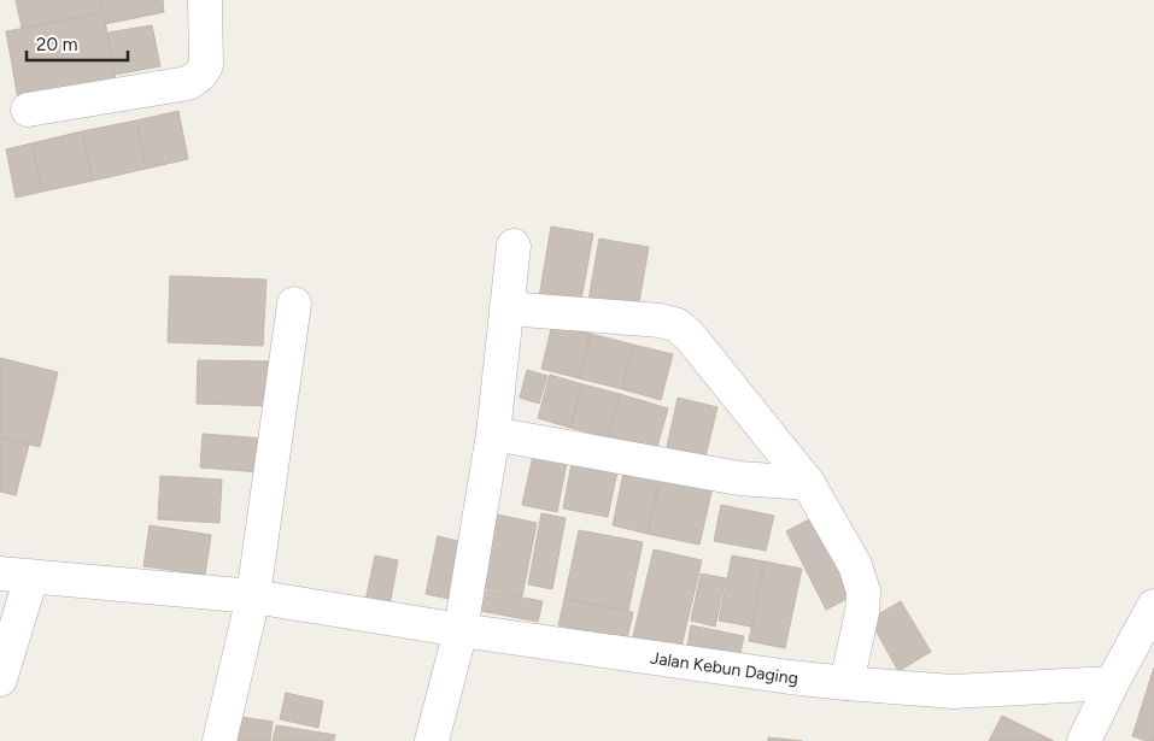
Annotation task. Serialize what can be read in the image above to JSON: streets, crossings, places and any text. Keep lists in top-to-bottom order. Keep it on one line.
{"streets":{"street":["Jalan Kebun Daging"]},"scale_bar":"20 m"}
